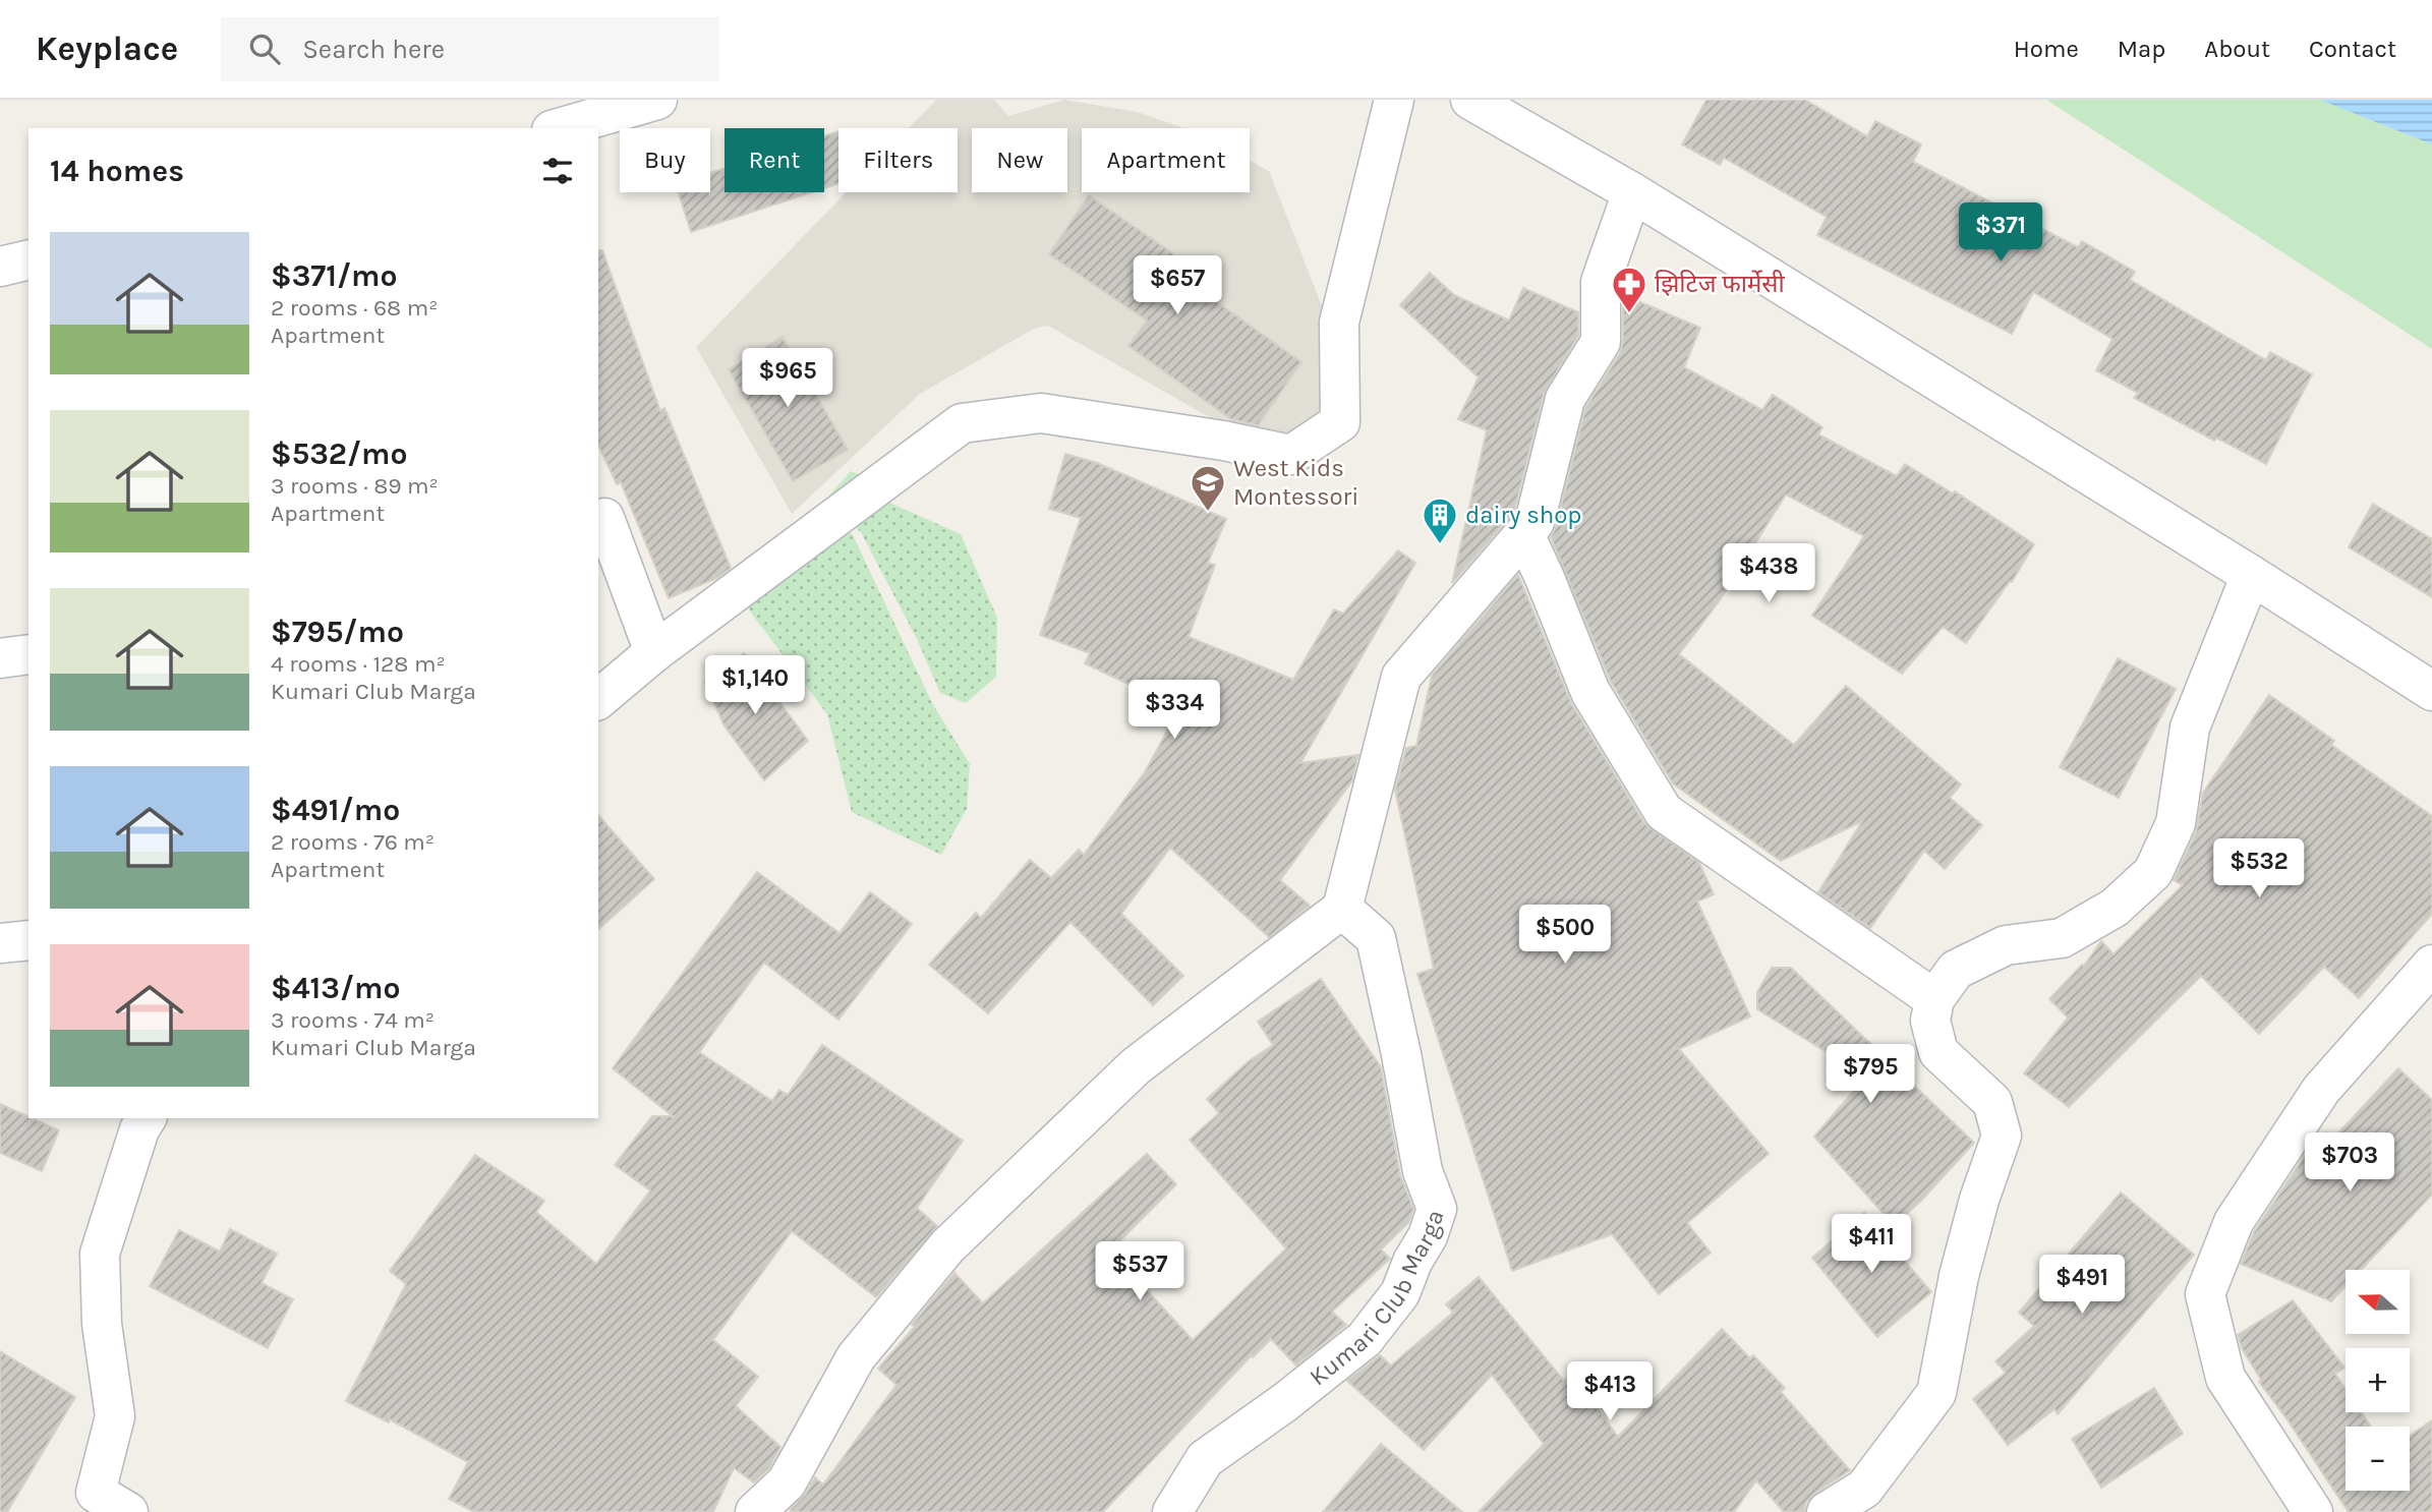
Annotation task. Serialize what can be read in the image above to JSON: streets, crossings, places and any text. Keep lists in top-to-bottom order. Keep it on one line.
{"streets":{"street":["Kumari Club Marga"]},"places":{"pharmacy":["झिटिज फार्मेसी"],"school or university":["West Kids Montessori"],"building":["dairy shop"]},"north":"left","page":{"header":"Keyplace","search":"Search here","nav":["Home","Map","About","Contact"],"chip":["Buy","Rent","Filters","New","Apartment"],"heading":"14 homes","price":["$371","$657","$965","$438","$1,140","$334","$532","$500","$795","$703","$411","$537","$491","$413"],"list":[{"name":"$371/mo","note":"2 rooms · 68 m² · Apartment"},{"name":"$532/mo","note":"3 rooms · 89 m² · Apartment"},{"name":"$795/mo","note":"4 rooms · 128 m² · Kumari Club Marga"},{"name":"$491/mo","note":"2 rooms · 76 m² · Apartment"},{"name":"$413/mo","note":"3 rooms · 74 m² · Kumari Club Marga"}],"map_buttons":["+","−"]}}
